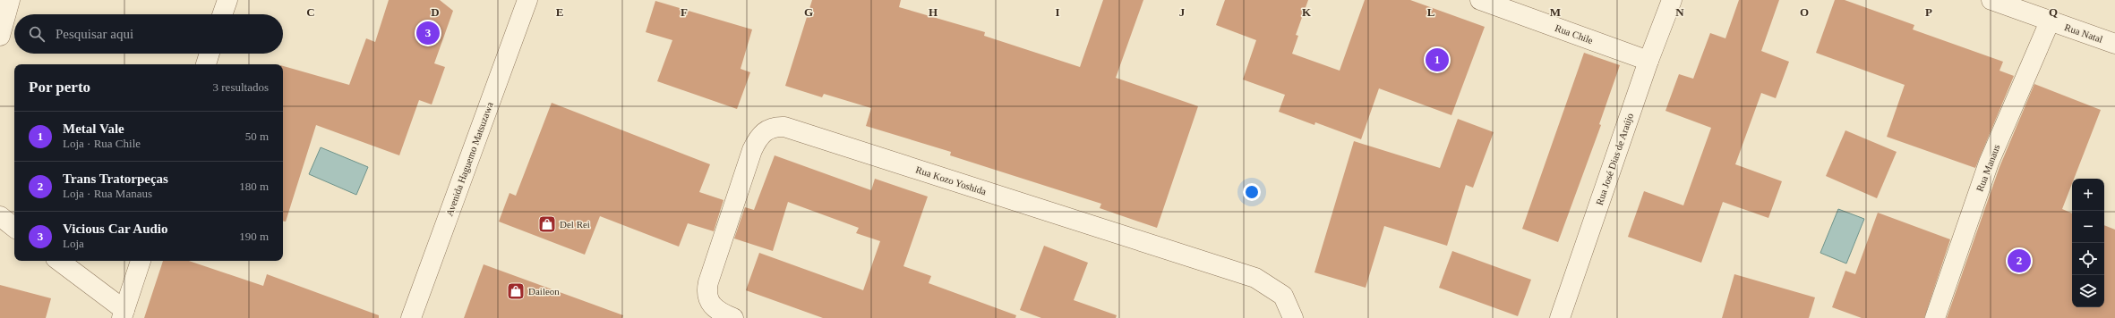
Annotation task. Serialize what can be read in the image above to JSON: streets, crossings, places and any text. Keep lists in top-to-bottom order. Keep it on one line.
{"streets":{"street":["Rua Natal","Rua Chile","Avenida Haguemo Matsuzawa","Rua José Dias de Araújo","Rua Manaus","Rua Kozo Yoshida"]},"crossings":[["Rua Natal","Rua Manaus"],["Rua Chile","Rua José Dias de Araújo"]],"places":{"shop":["Del Rei","Daileon"]},"page":{"search":"Pesquisar aqui","pins":["3","1","2"],"heading":["Por perto","3 resultados"],"list":[{"mark":"1","name":"Metal Vale","note":"Loja · Rua Chile","value":"50 m"},{"mark":"2","name":"Trans Tratorpeças","note":"Loja · Rua Manaus","value":"180 m"},{"mark":"3","name":"Vicious Car Audio","note":"Loja","value":"190 m"}],"map_buttons":["+","−"]},"grid":{"columns":["C","D","E","F","G","H","I","J","K","L","M","N","O","P","Q"]}}
